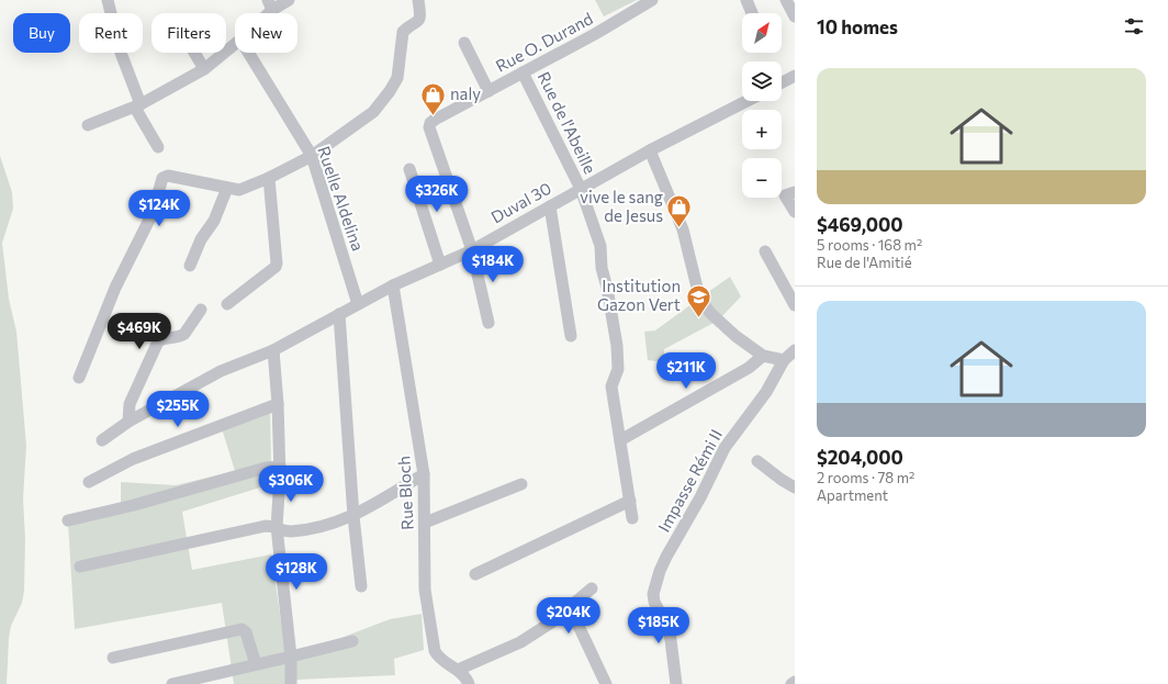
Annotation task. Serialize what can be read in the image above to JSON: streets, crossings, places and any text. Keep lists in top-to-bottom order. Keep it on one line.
{"streets":{"street":["Rue O. Durand","Rue de l'Abeille","Ruelle Aldelina","Duval 30","Impasse Rémi II","Rue Bloch"]},"crossings":[["Rue O. Durand","Rue de l'Abeille"],["Rue O. Durand","Duval 30"],["Rue de l'Abeille","Duval 30"],["Ruelle Aldelina","Duval 30"],["Duval 30","Rue Bloch"]],"places":{"shop":["naly","vive le sang de Jesus"],"school or university":["Institution Gazon Vert"]},"north":"top right","page":{"heading":"10 homes","map_buttons":["+","−"],"chip":["Buy","Rent","Filters","New"],"list":[{"name":"$469,000","note":"5 rooms · 168 m² · Rue de l'Amitié"},{"name":"$204,000","note":"2 rooms · 78 m² · Apartment"}],"price":["$326K","$124K","$184K","$469K","$211K","$255K","$306K","$128K","$204K","$185K"]}}
